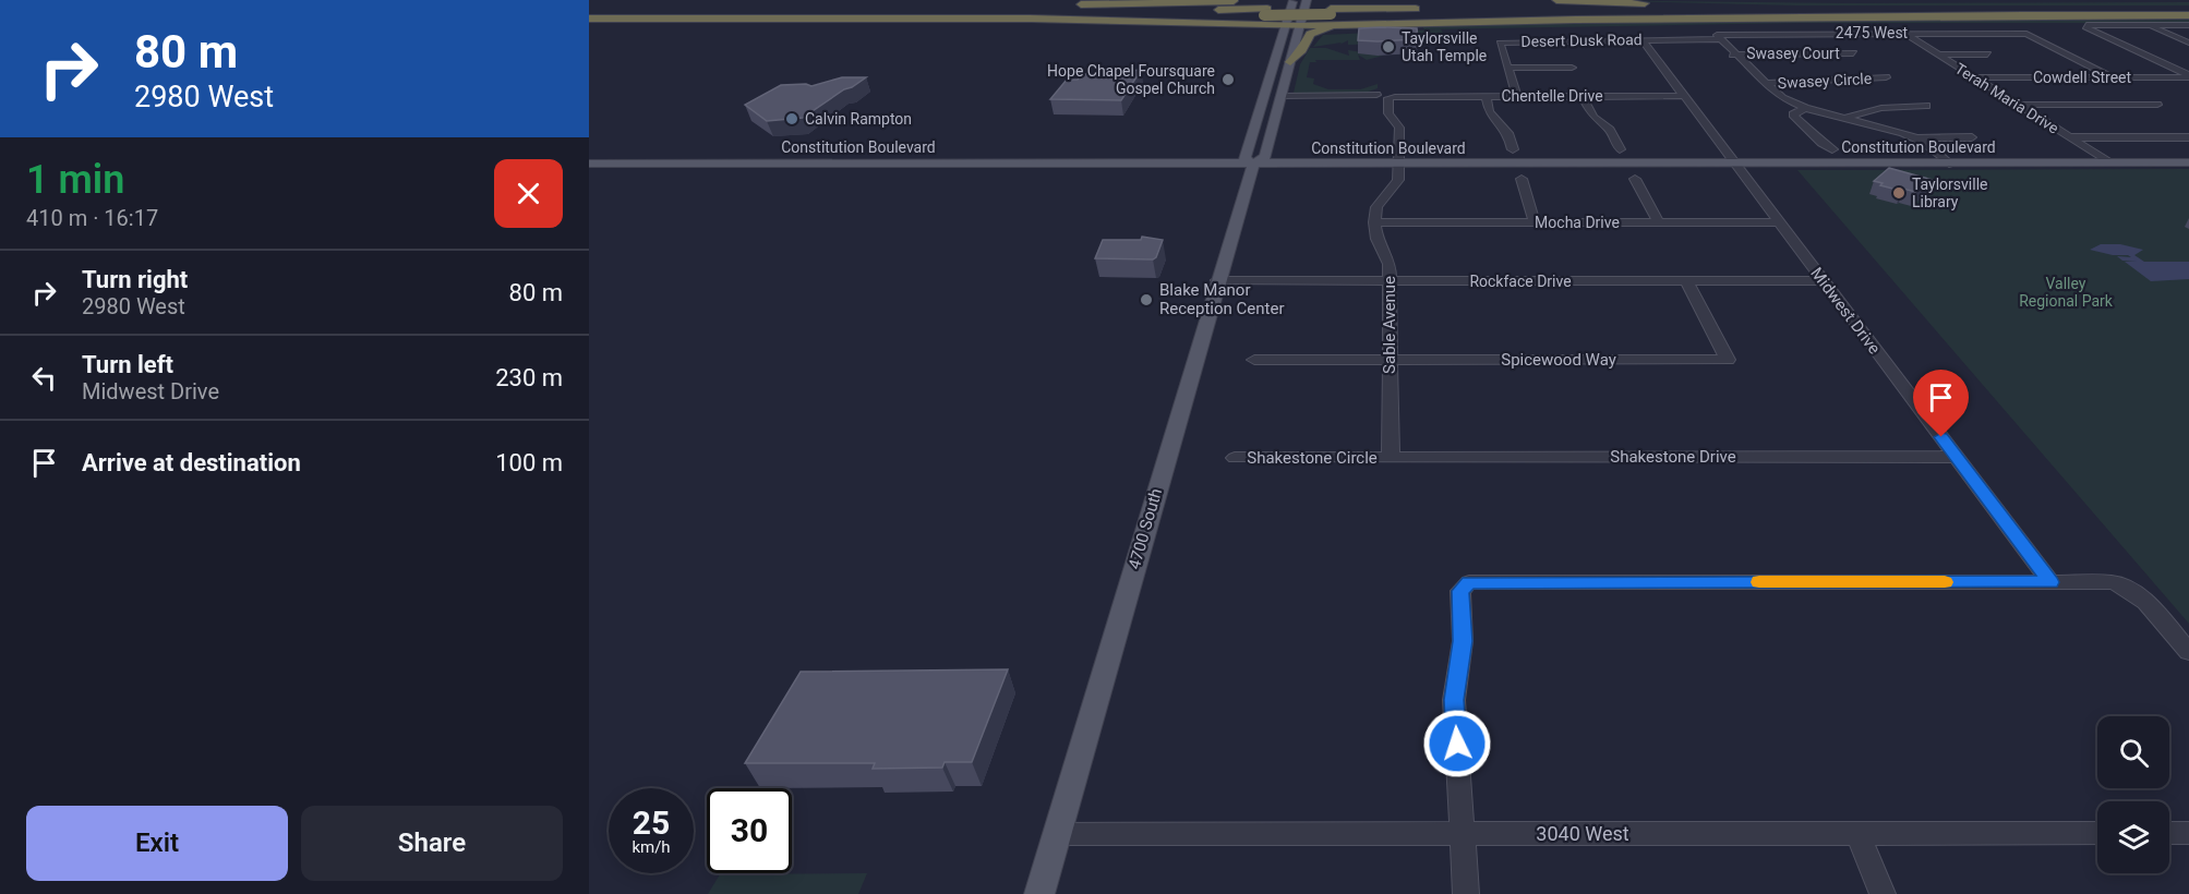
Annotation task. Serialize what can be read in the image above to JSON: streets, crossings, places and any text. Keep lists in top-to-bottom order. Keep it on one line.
{"streets":{"main road":["Constitution Boulevard","4700 South"],"street":["2475 West","Desert Dusk Road","Swasey Court","Cowdell Street","Swasey Circle","Chentelle Drive","Terah Maria Drive","Mocha Drive","Rockface Drive","Midwest Drive","Sable Avenue","Spicewood Way","Shakestone Drive","Shakestone Circle","3040 West"]},"crossings":[["2475 West","Desert Dusk Road"],["2475 West","Cowdell Street"],["2475 West","Terah Maria Drive"],["Desert Dusk Road","Chentelle Drive"],["Desert Dusk Road","Midwest Drive"],["Cowdell Street","Terah Maria Drive"],["Chentelle Drive","Midwest Drive"],["Chentelle Drive","4700 South"],["Terah Maria Drive","Constitution Boulevard"],["Constitution Boulevard","Midwest Drive"],["Constitution Boulevard","4700 South"],["Mocha Drive","Midwest Drive"],["Mocha Drive","Sable Avenue"],["Rockface Drive","Midwest Drive"],["Rockface Drive","Sable Avenue"],["Rockface Drive","Spicewood Way"],["Rockface Drive","4700 South"],["Midwest Drive","Shakestone Drive"],["Sable Avenue","Spicewood Way"],["Sable Avenue","Shakestone Drive"],["Sable Avenue","Shakestone Circle"],["Shakestone Drive","Shakestone Circle"],["4700 South","3040 West"]],"parks":["Valley Regional Park"],"places":["Taylorsville Utah Temple","Hope Chapel Foursquare Gospel Church","Calvin Rampton","Taylorsville Library","Blake Manor Reception Center"],"page":{"turn":["80 m","2980 West"],"heading":["1 min","410 m · 16:17"],"list":[{"name":"Turn right","note":"2980 West","value":"80 m"},{"name":"Turn left","note":"Midwest Drive","value":"230 m"},{"name":"Arrive at destination","value":"100 m"}],"speed":"25 km/h","limit":"30","buttons":["Exit","Share"]}}
